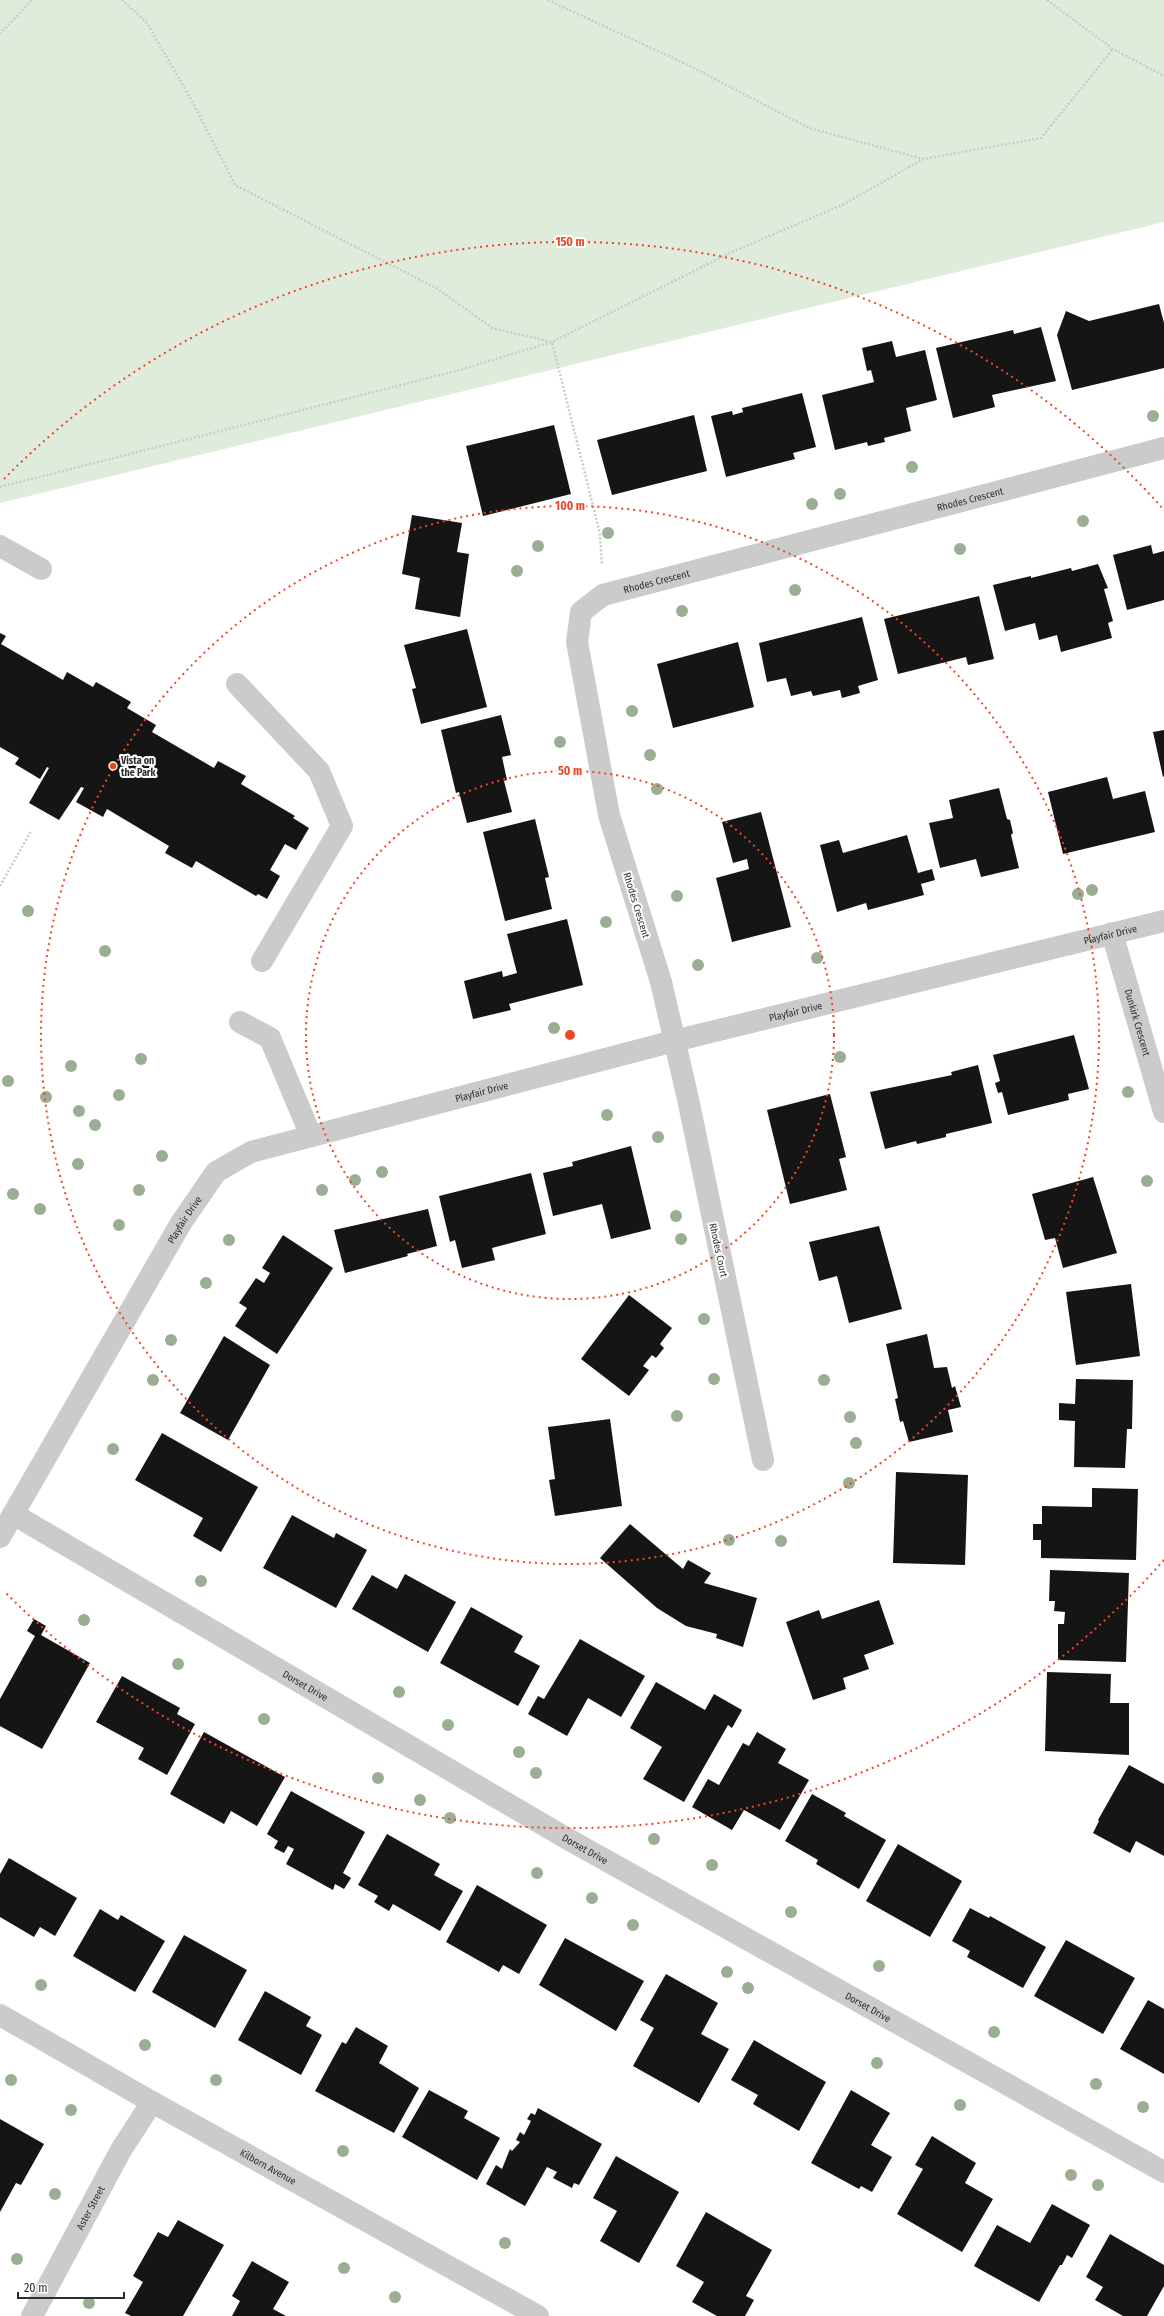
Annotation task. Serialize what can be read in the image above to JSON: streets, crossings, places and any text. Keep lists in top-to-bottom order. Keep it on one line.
{"streets":{"street":["Rhodes Crescent","Playfair Drive","Dunkirk Crescent","Rhodes Court","Dorset Drive","Kilborn Avenue","Aster Street"]},"crossings":[["Rhodes Crescent","Playfair Drive"],["Rhodes Crescent","Rhodes Court"],["Playfair Drive","Dunkirk Crescent"],["Playfair Drive","Rhodes Court"],["Playfair Drive","Dorset Drive"],["Kilborn Avenue","Aster Street"]],"places":["Vista on the Park"],"scale_bar":"20 m","rings":["150 m","100 m","50 m"]}
